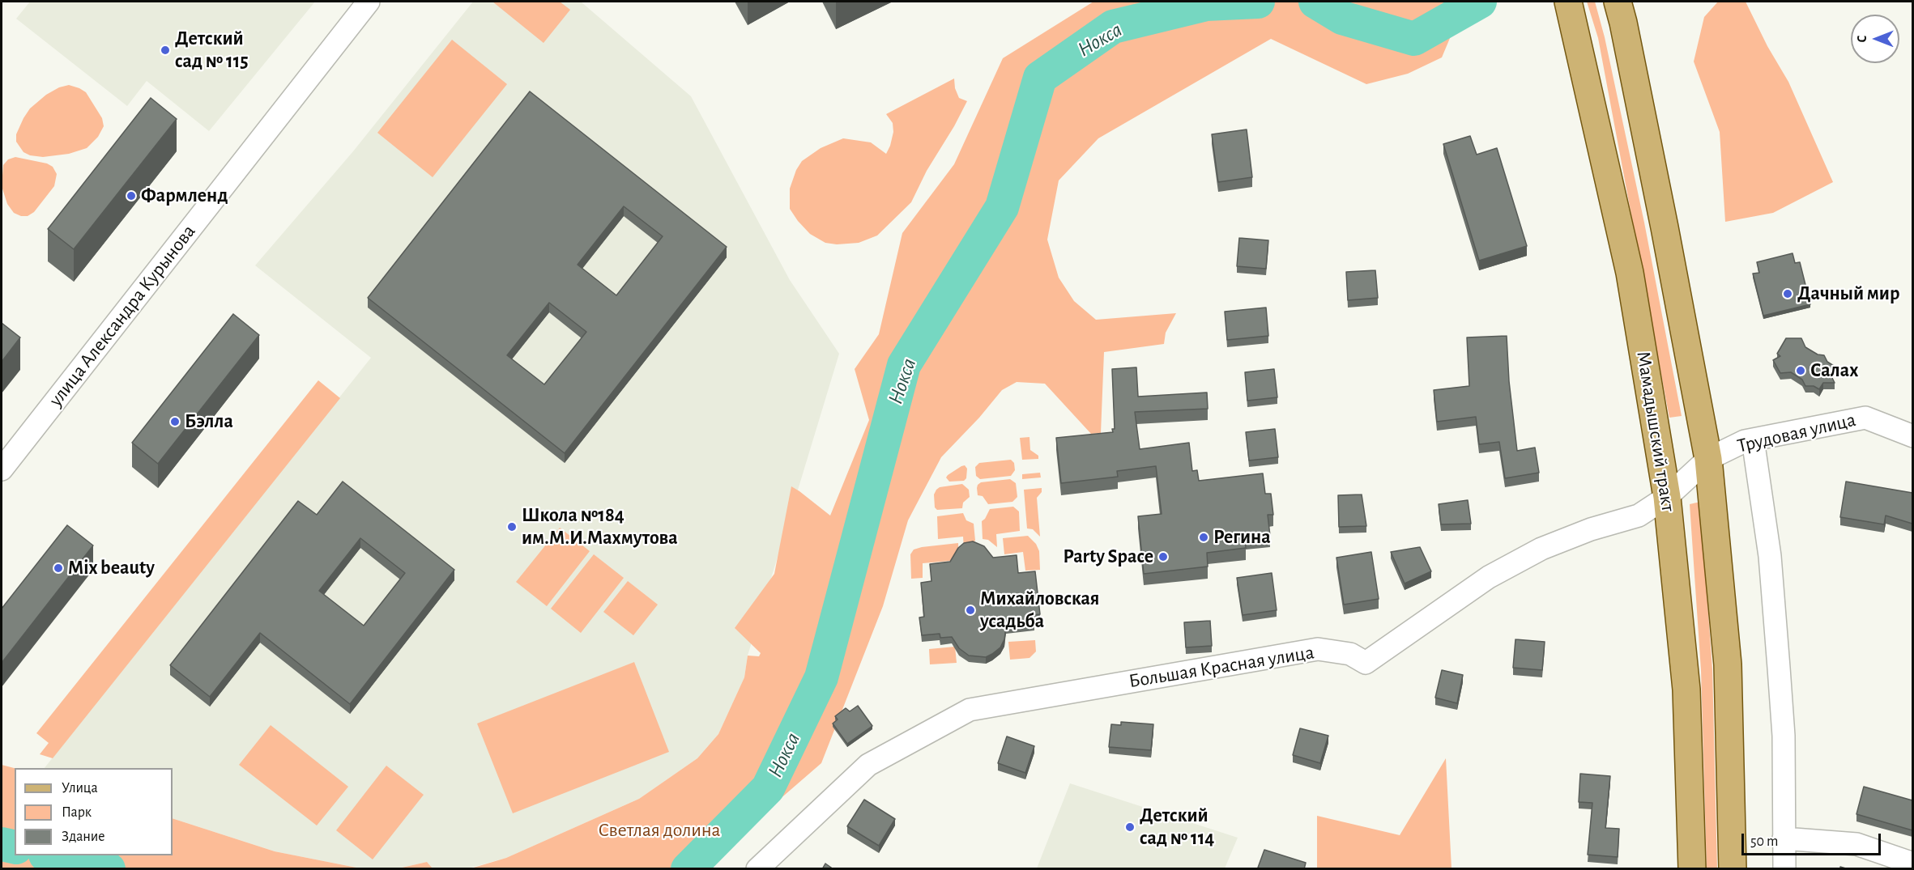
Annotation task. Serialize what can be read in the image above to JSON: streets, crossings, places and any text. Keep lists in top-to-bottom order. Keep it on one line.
{"streets":{"main road":["Мамадышский тракт"],"street":["улица Александра Курынова","Трудовая улица","Большая Красная улица"]},"crossings":[["Мамадышский тракт","Большая Красная улица"],["Трудовая улица","Большая Красная улица"]],"water":["Нокса"],"parks":["Светлая долина"],"places":["Детский сад № 115","Фармленд","Дачный мир","Салах","Бэлла","Школа №184 им.М.И.Махмутова","Регина","Party Space","Mix beauty","Михайловская усадьба","Детский сад № 114"],"legend":["Улица","Парк","Здание"],"scale_bar":"50 m","north":"left"}
